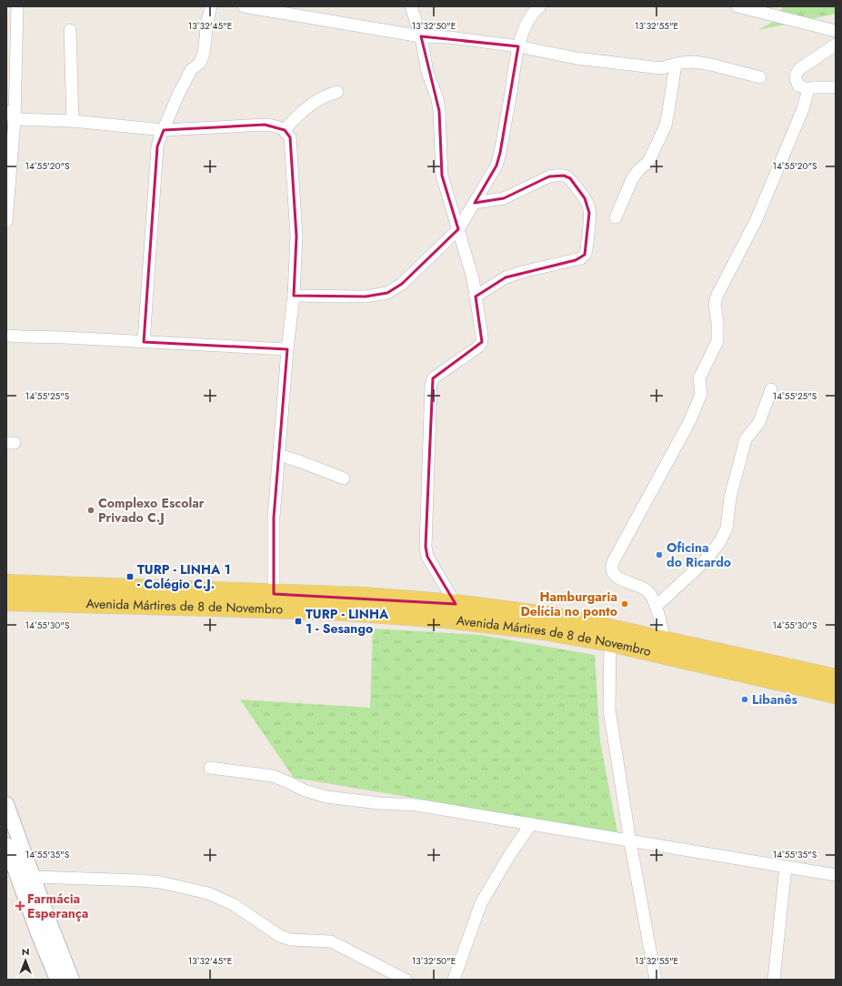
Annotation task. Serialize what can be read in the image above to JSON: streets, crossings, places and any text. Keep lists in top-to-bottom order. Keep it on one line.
{"streets":{"main road":["Avenida Mártires de 8 de Novembro"]},"places":{"other":["Complexo Escolar Privado C.J","Oficina do Ricardo","Hamburgaria Delícia no ponto","Libanês"],"transit":["TURP - LINHA 1 - Colégio C.J.","TURP - LINHA 1 - Sesango"],"health":["Farmácia Esperança"]},"north":"top","coordinates":["13°32'45\"E","13°32'50\"E","13°32'55\"E","14°55'20\"S","14°55'25\"S","14°55'30\"S","14°55'35\"S"]}
